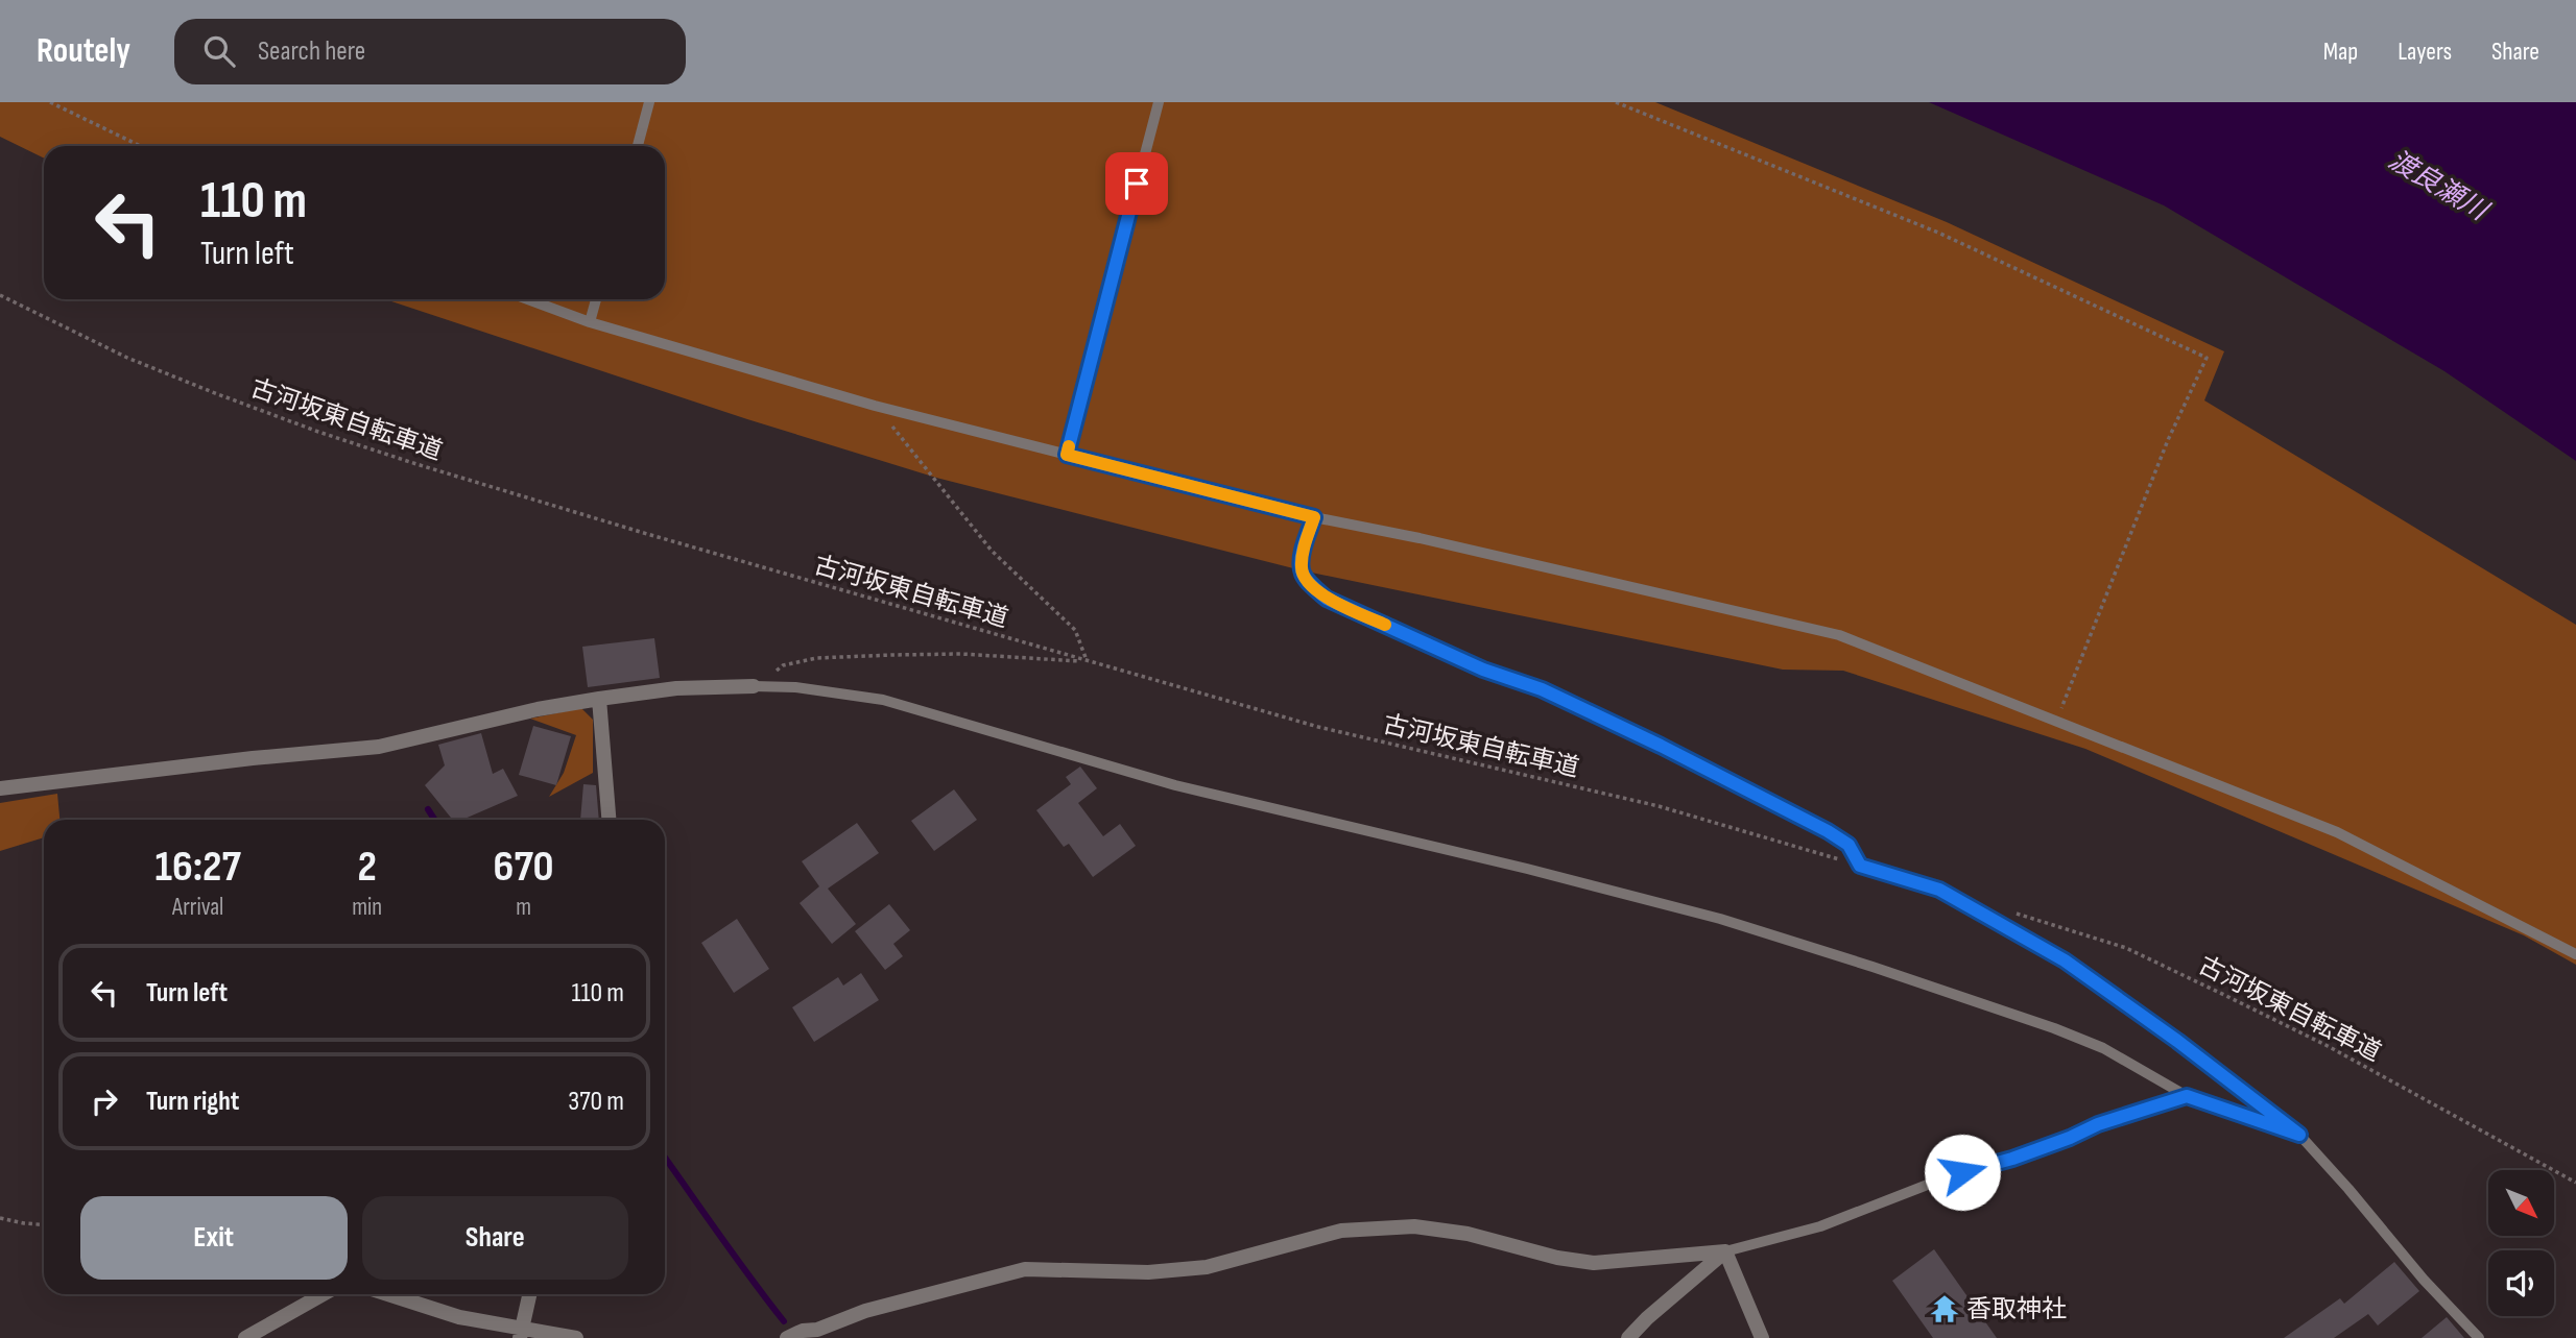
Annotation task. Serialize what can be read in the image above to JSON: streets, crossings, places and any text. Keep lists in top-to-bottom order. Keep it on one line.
{"streets":{"path":["古河坂東自転車道"]},"water":["渡良瀬川"],"places":{"temple":["香取神社"]},"north":"bottom right","page":{"header":"Routely","search":"Search here","nav":["Map","Layers","Share"],"turn":["110 m","Turn left"],"eta":["16:27","Arrival","2","min","670","m"],"list":[{"name":"Turn left","value":"110 m"},{"name":"Turn right","value":"370 m"}],"buttons":["Exit","Share"]}}
